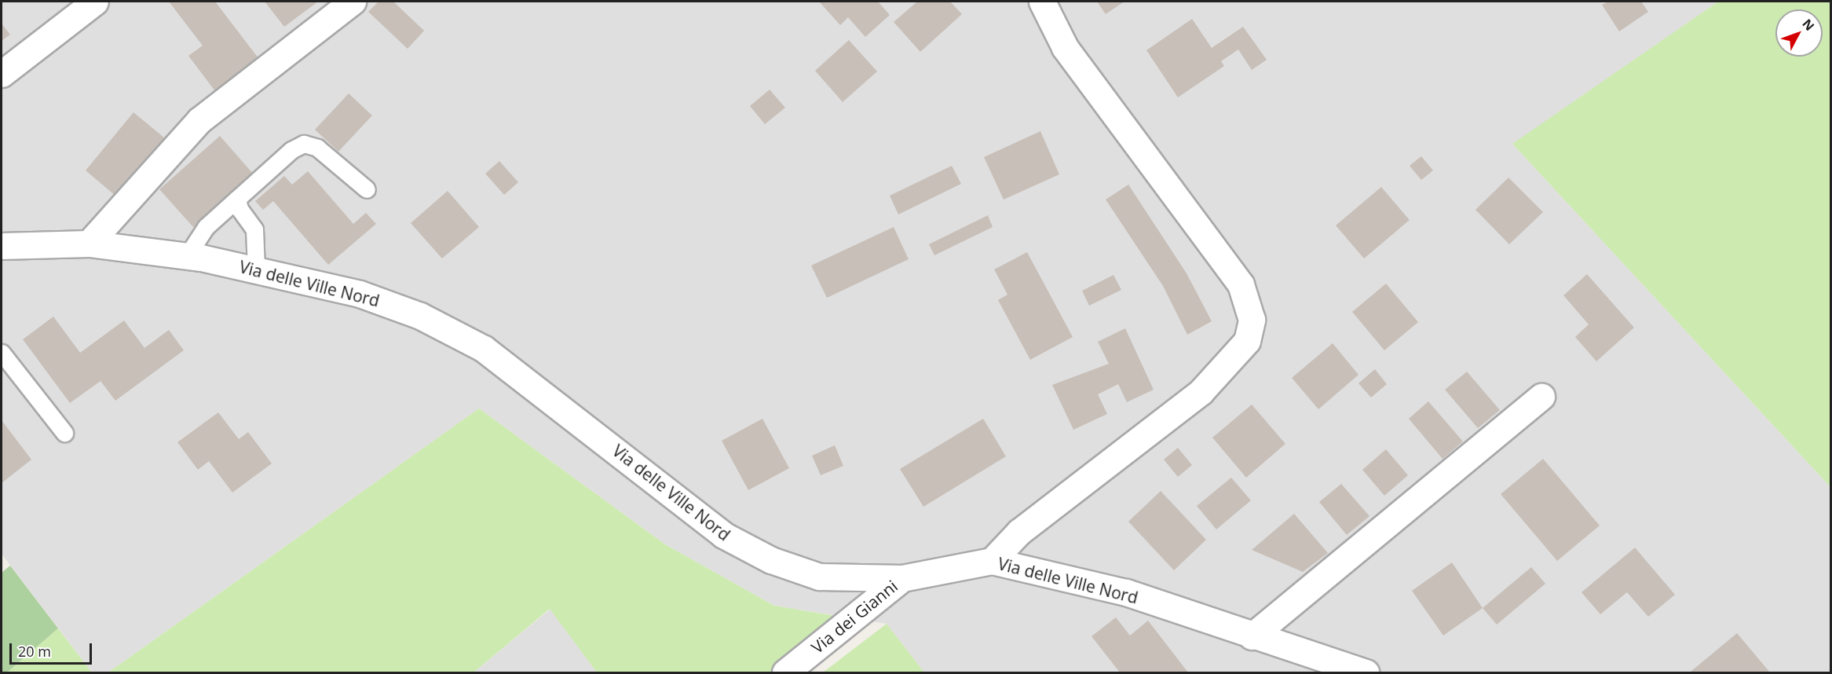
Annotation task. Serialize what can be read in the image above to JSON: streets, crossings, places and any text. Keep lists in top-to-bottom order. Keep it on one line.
{"streets":{"street":["Via delle Ville Nord","Via dei Gianni"]},"crossings":[["Via delle Ville Nord","Via dei Gianni"]],"scale_bar":"20 m","north":"top right"}
